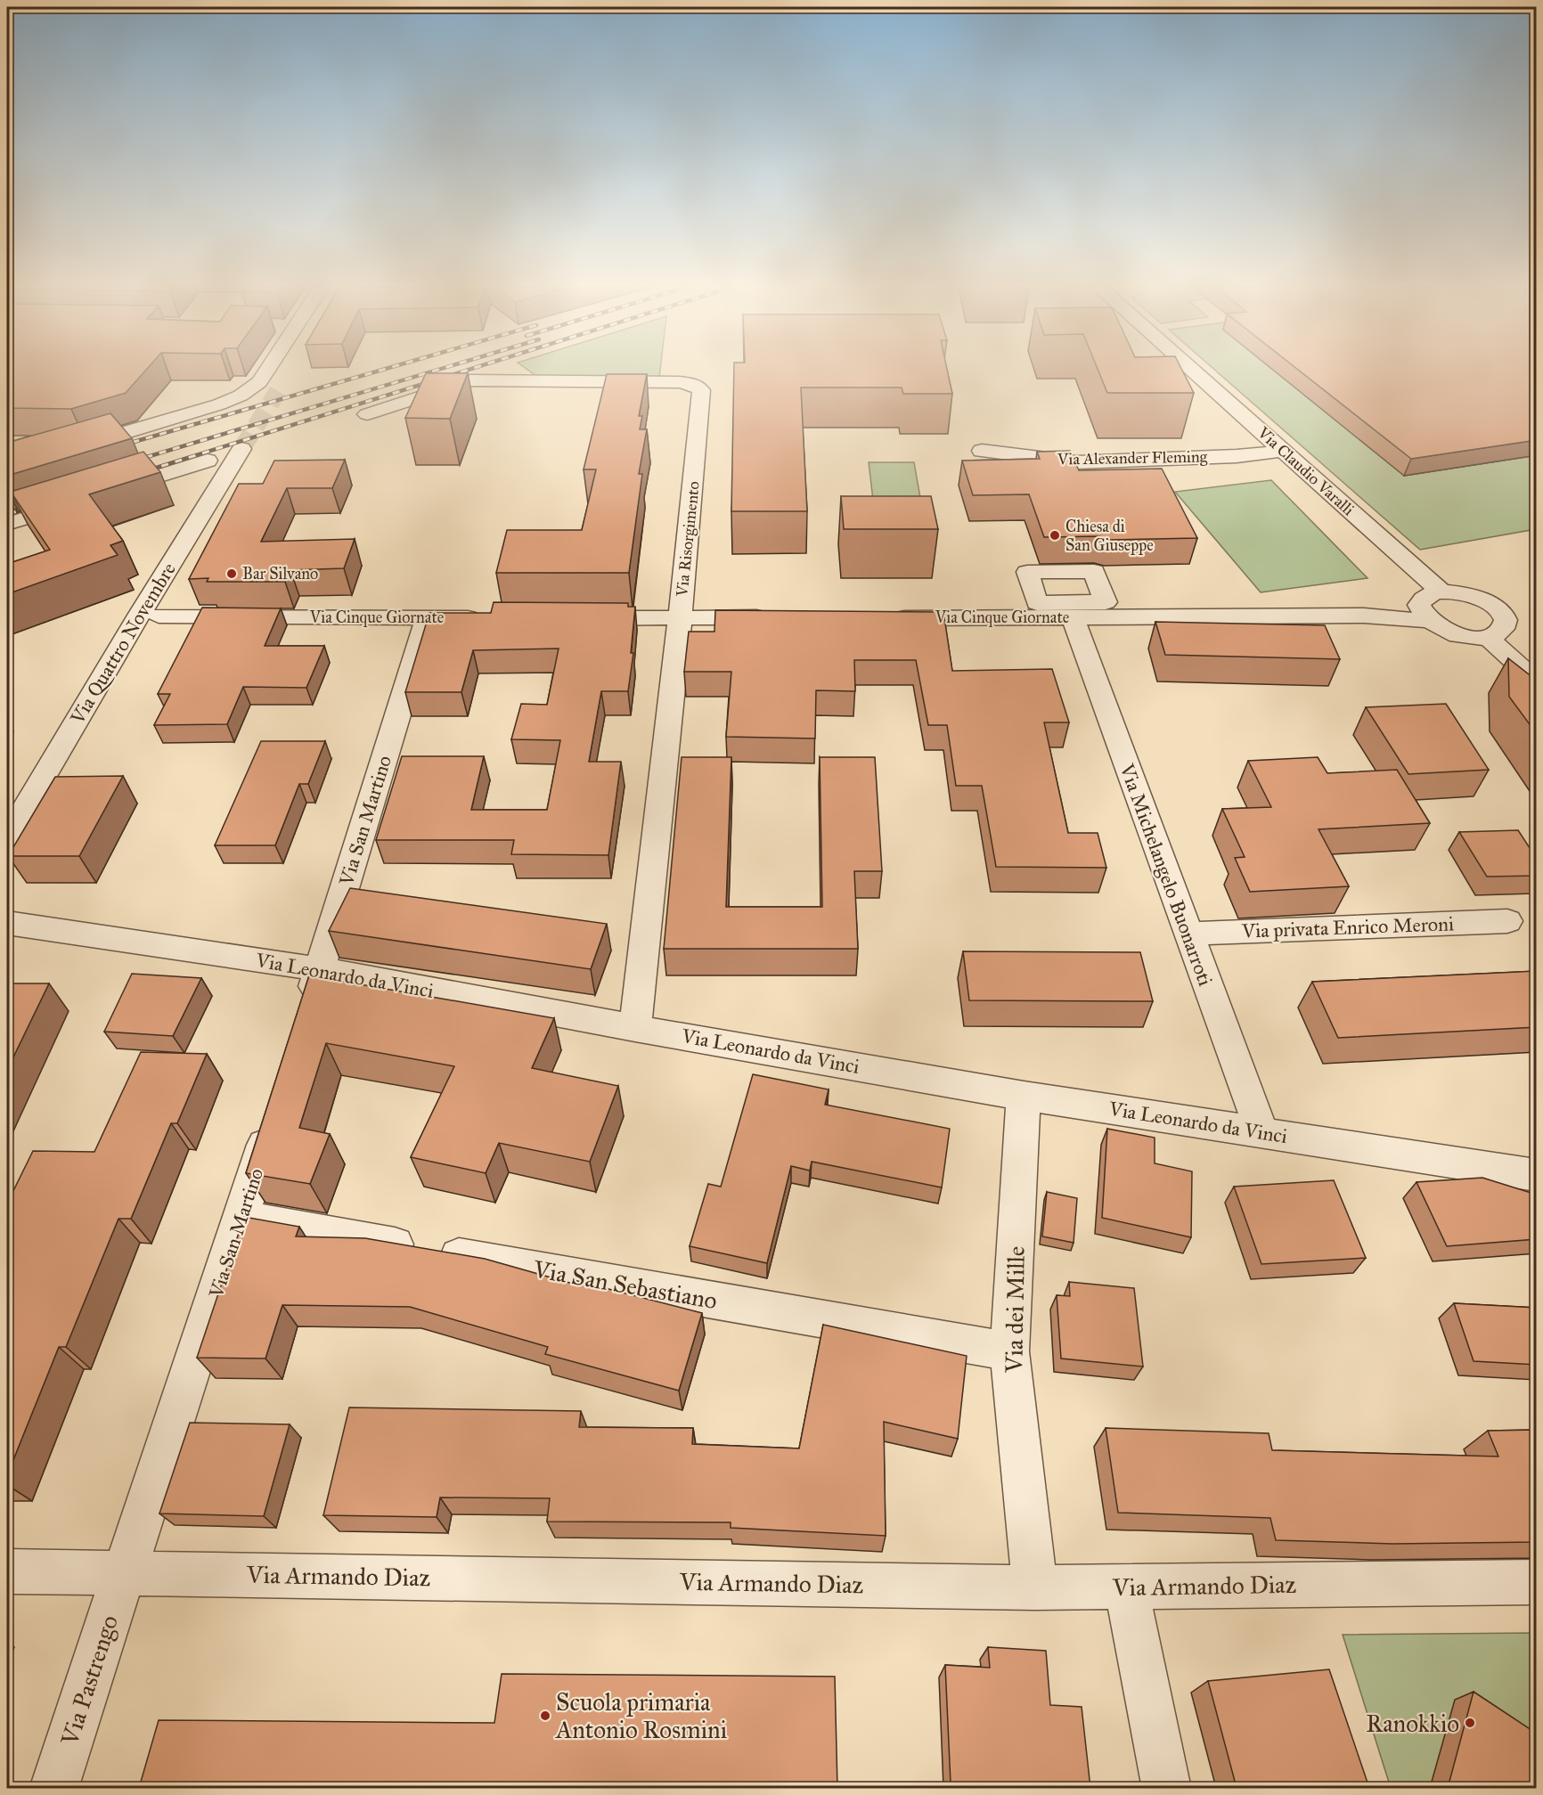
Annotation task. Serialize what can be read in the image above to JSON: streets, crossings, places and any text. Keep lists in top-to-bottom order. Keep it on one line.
{"streets":{"street":["Via Alexander Fleming","Via Claudio Varalli","Via Risorgimento","Via Cinque Giornate","Via Quattro Novembre","Via San Martino","Via Michelangelo Buonarroti","Via privata Enrico Meroni","Via Leonardo da Vinci","Via San Sebastiano","Via dei Mille","Via Armando Diaz","Via Pastrengo"]},"crossings":[["Via Alexander Fleming","Via Claudio Varalli"],["Via Risorgimento","Via Leonardo da Vinci"],["Via Cinque Giornate","Via San Martino"],["Via Cinque Giornate","Via Michelangelo Buonarroti"],["Via San Martino","Via Leonardo da Vinci"],["Via San Martino","Via San Sebastiano"],["Via San Martino","Via Armando Diaz"],["Via San Martino","Via Pastrengo"],["Via Michelangelo Buonarroti","Via privata Enrico Meroni"],["Via Michelangelo Buonarroti","Via Leonardo da Vinci"],["Via Leonardo da Vinci","Via dei Mille"],["Via San Sebastiano","Via dei Mille"],["Via dei Mille","Via Armando Diaz"],["Via Armando Diaz","Via Pastrengo"]],"places":["Chiesa di San Giuseppe","Bar Silvano","Scuola primaria Antonio Rosmini","Ranokkio"]}
